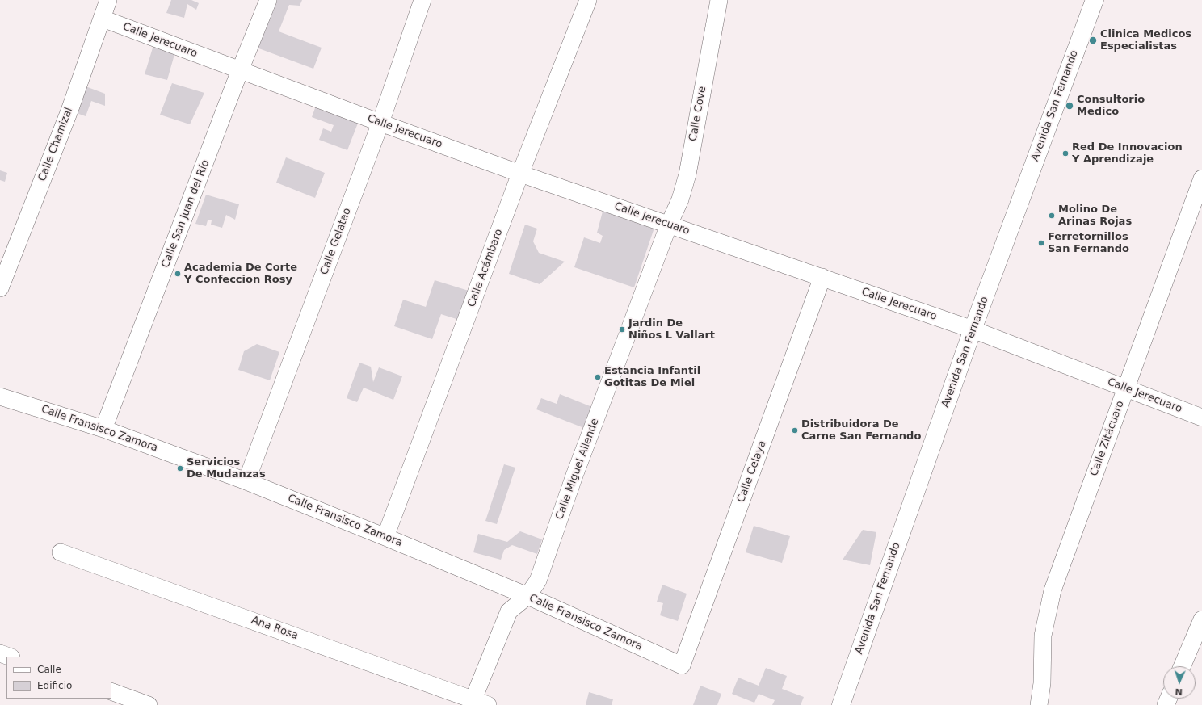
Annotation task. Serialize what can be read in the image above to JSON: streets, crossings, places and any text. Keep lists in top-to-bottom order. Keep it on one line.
{"streets":{"street":["Calle Jerecuaro","Avenida San Fernando","Calle Cove","Calle Chamizal","Calle San Juan del Río","Calle Gelatao","Calle Acámbaro","Calle Fransisco Zamora","Calle Zitácuaro","Calle Miguel Allende","Calle Celaya","Ana Rosa"]},"crossings":[["Calle Jerecuaro","Avenida San Fernando"],["Calle Jerecuaro","Calle Cove"],["Calle Jerecuaro","Calle Chamizal"],["Calle Jerecuaro","Calle San Juan del Río"],["Calle Jerecuaro","Calle Gelatao"],["Calle Jerecuaro","Calle Acámbaro"],["Calle Jerecuaro","Calle Zitácuaro"],["Calle Jerecuaro","Calle Miguel Allende"],["Calle Jerecuaro","Calle Celaya"],["Calle Cove","Calle Miguel Allende"],["Calle San Juan del Río","Calle Fransisco Zamora"],["Calle Gelatao","Calle Fransisco Zamora"],["Calle Acámbaro","Calle Fransisco Zamora"],["Calle Fransisco Zamora","Calle Miguel Allende"],["Calle Fransisco Zamora","Calle Celaya"],["Calle Miguel Allende","Ana Rosa"]],"places":["Clinica Medicos Especialistas","Consultorio Medico","Red De Innovacion Y Aprendizaje","Molino De Arinas Rojas","Ferretornillos San Fernando","Academia De Corte Y Confeccion Rosy","Jardin De Niños L Vallart","Estancia Infantil Gotitas De Miel","Distribuidora De Carne San Fernando","Servicios De Mudanzas"],"legend":["Calle","Edificio"],"north":"bottom"}
